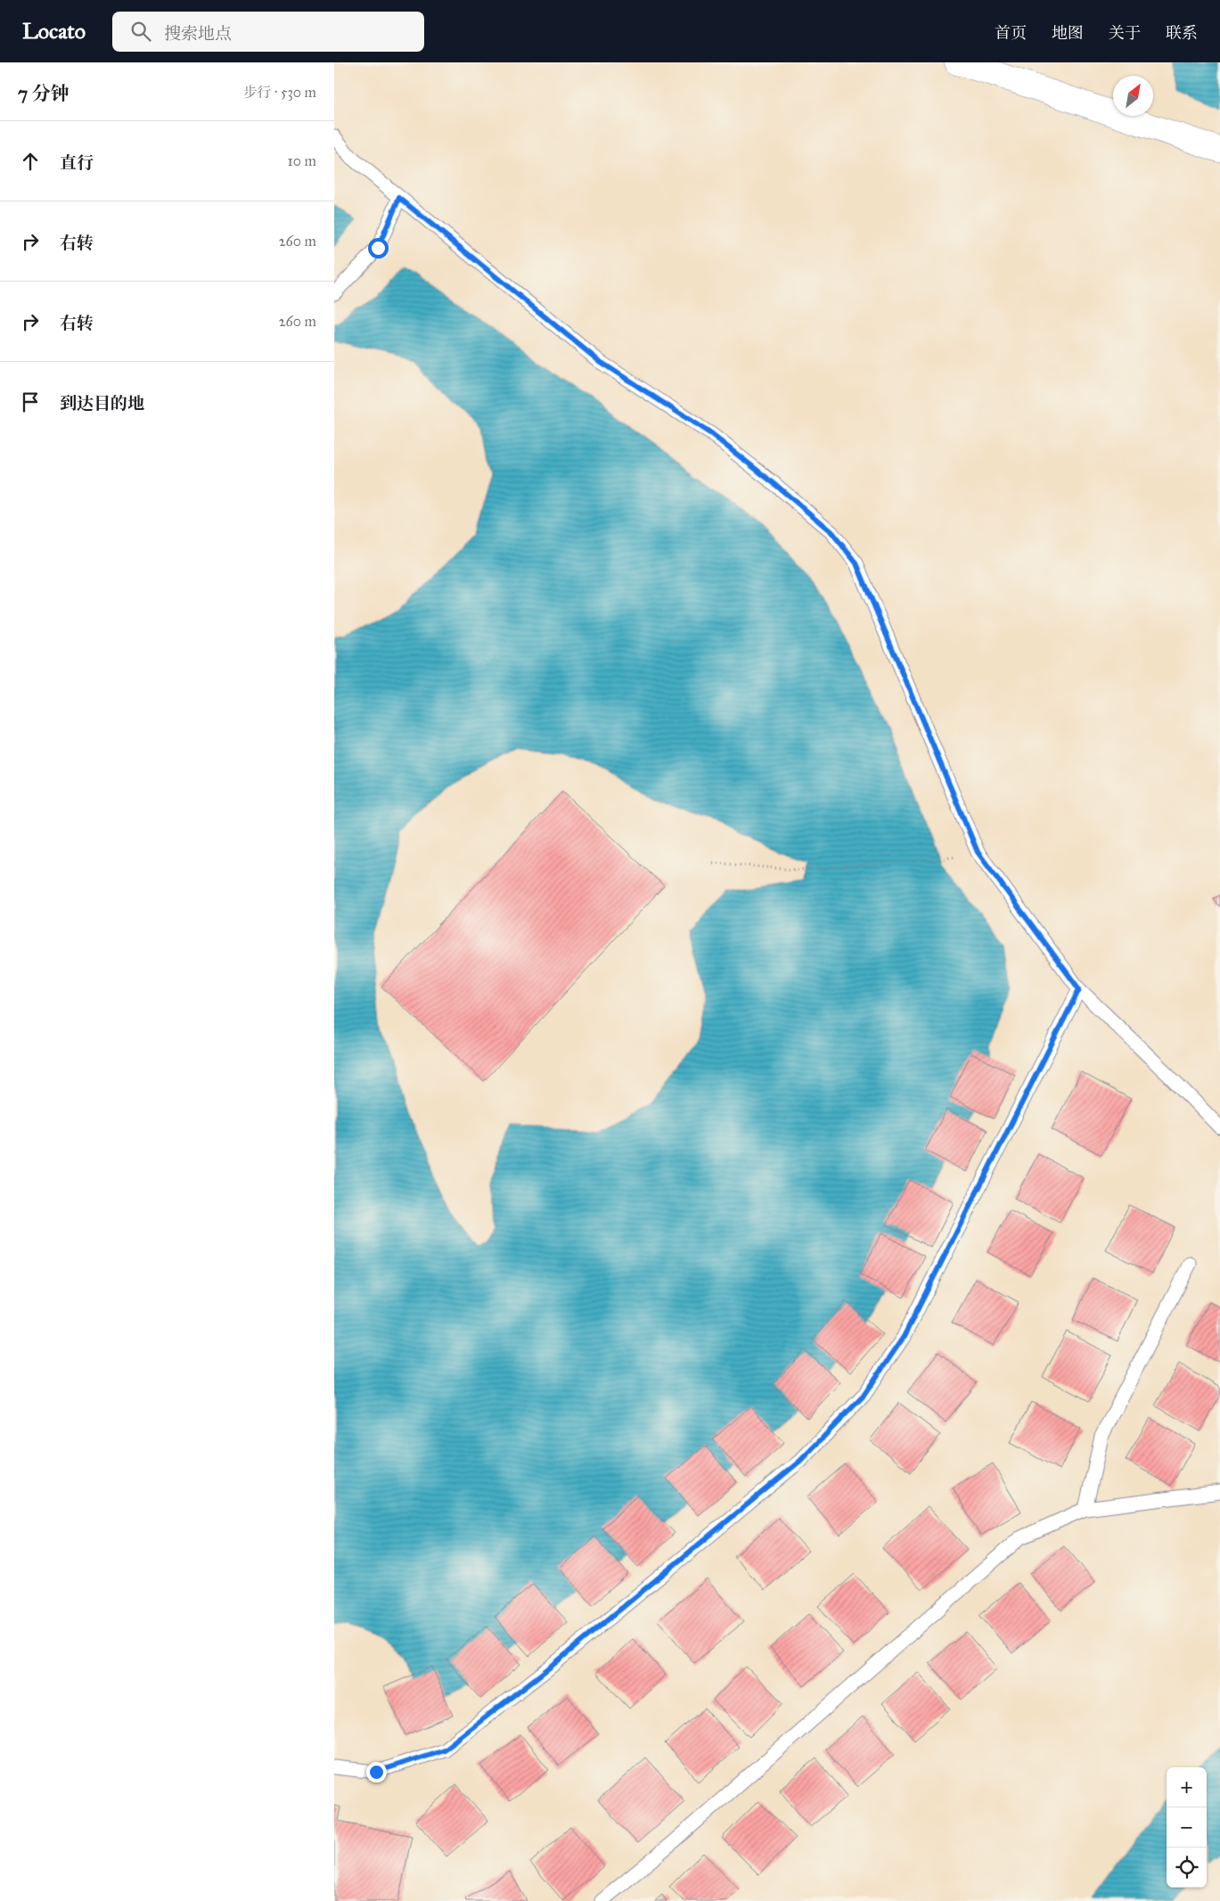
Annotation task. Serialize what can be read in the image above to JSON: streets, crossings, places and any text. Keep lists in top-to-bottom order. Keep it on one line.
{"north":"top right","page":{"header":"Locato","search":"搜索地点","nav":["首页","地图","关于","联系"],"heading":["7 分钟","步行 · 530 m"],"list":[["直行","10 m"],["右转","260 m"],["右转","260 m"],"到达目的地"],"map_buttons":["+","−"]}}
